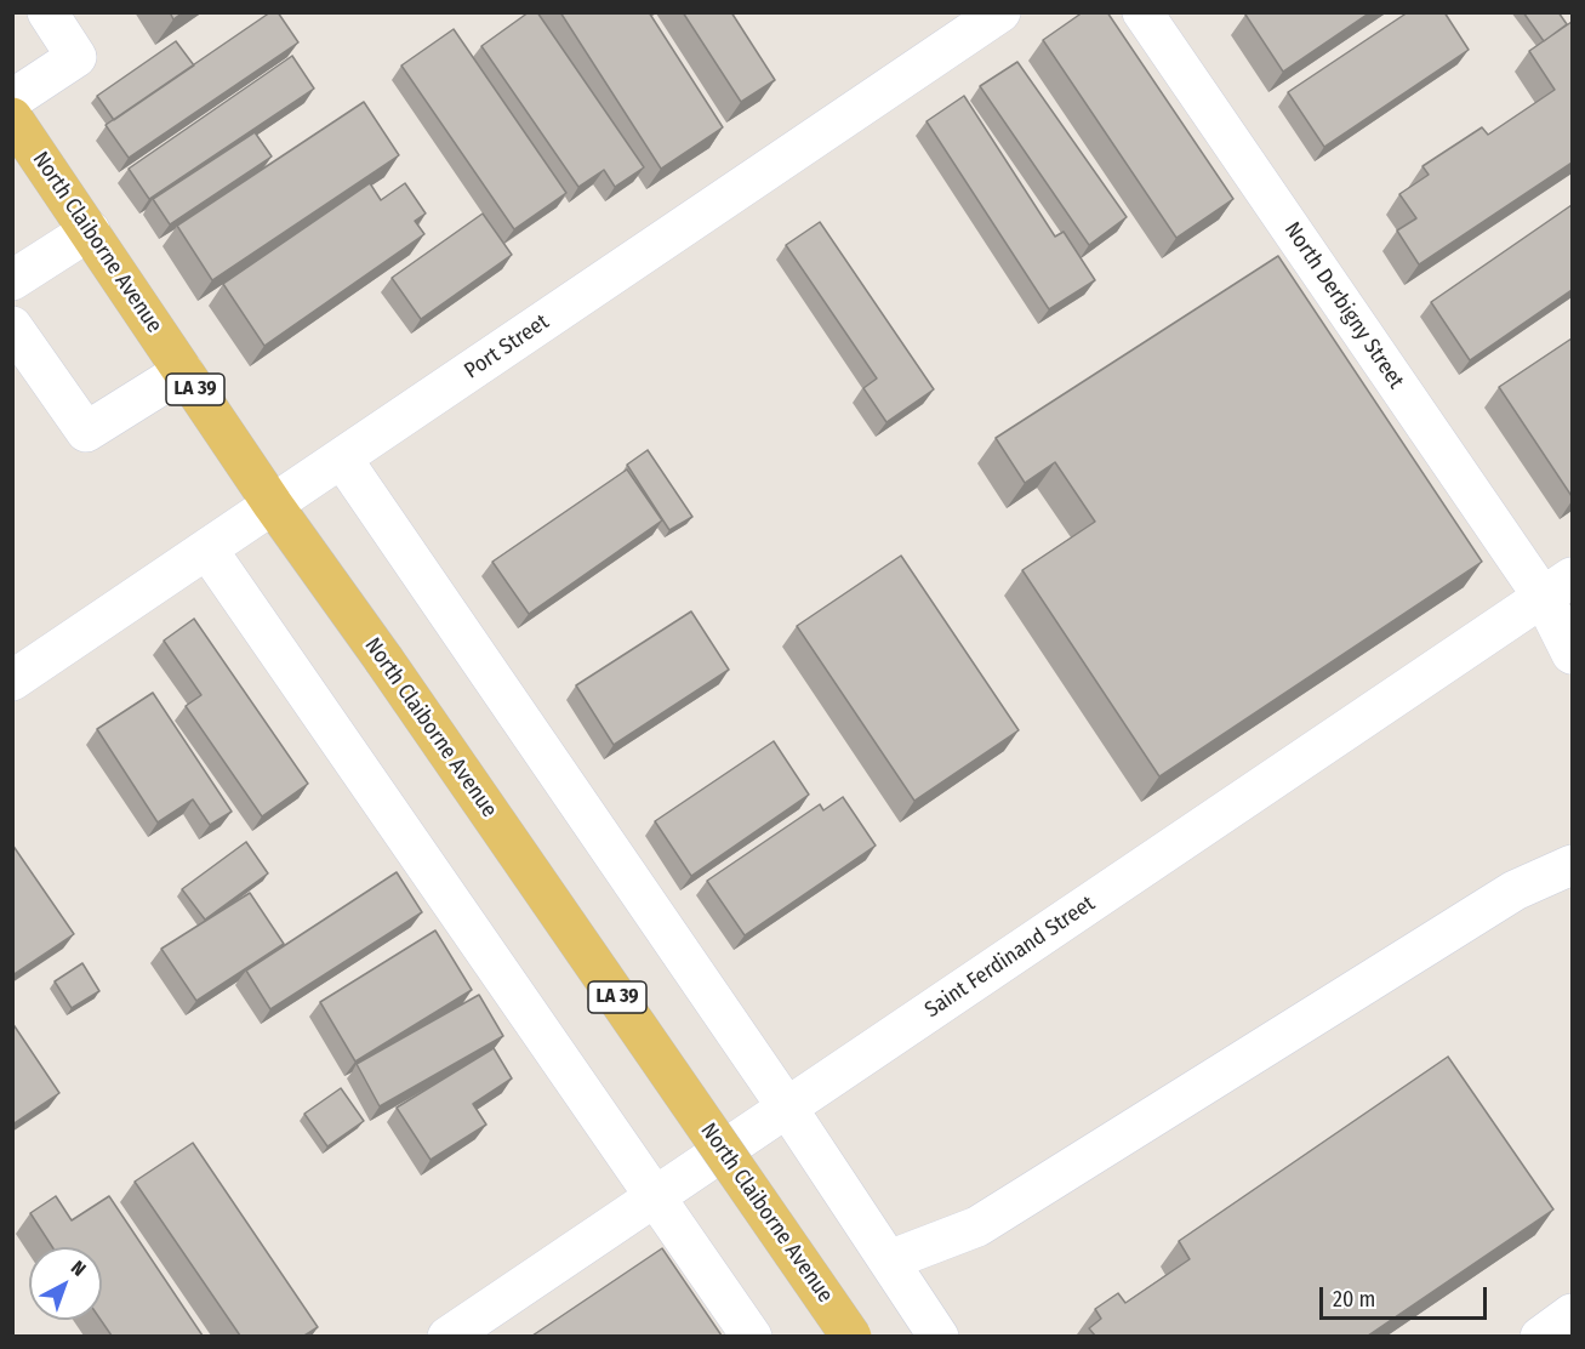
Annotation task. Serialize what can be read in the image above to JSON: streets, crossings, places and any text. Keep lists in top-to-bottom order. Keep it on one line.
{"streets":{"main road":["North Claiborne Avenue","LA 39"],"street":["North Derbigny Street","Port Street","Saint Ferdinand Street"]},"crossings":[["North Claiborne Avenue","Port Street"],["North Derbigny Street","Saint Ferdinand Street"]],"scale_bar":"20 m","north":"top right"}
